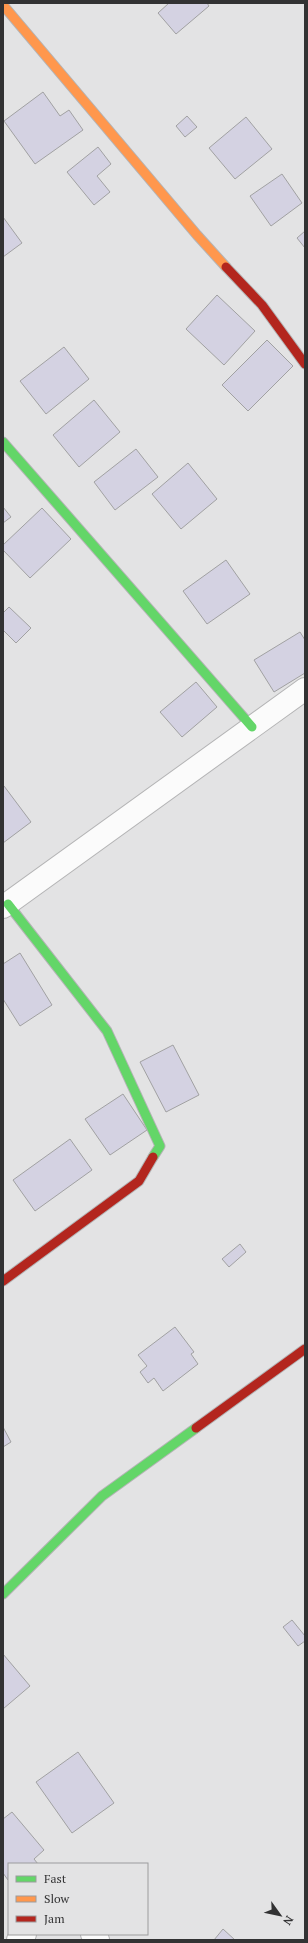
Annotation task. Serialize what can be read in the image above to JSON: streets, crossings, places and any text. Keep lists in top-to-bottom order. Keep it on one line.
{"legend":["Fast","Slow","Jam"],"north":"bottom right"}
